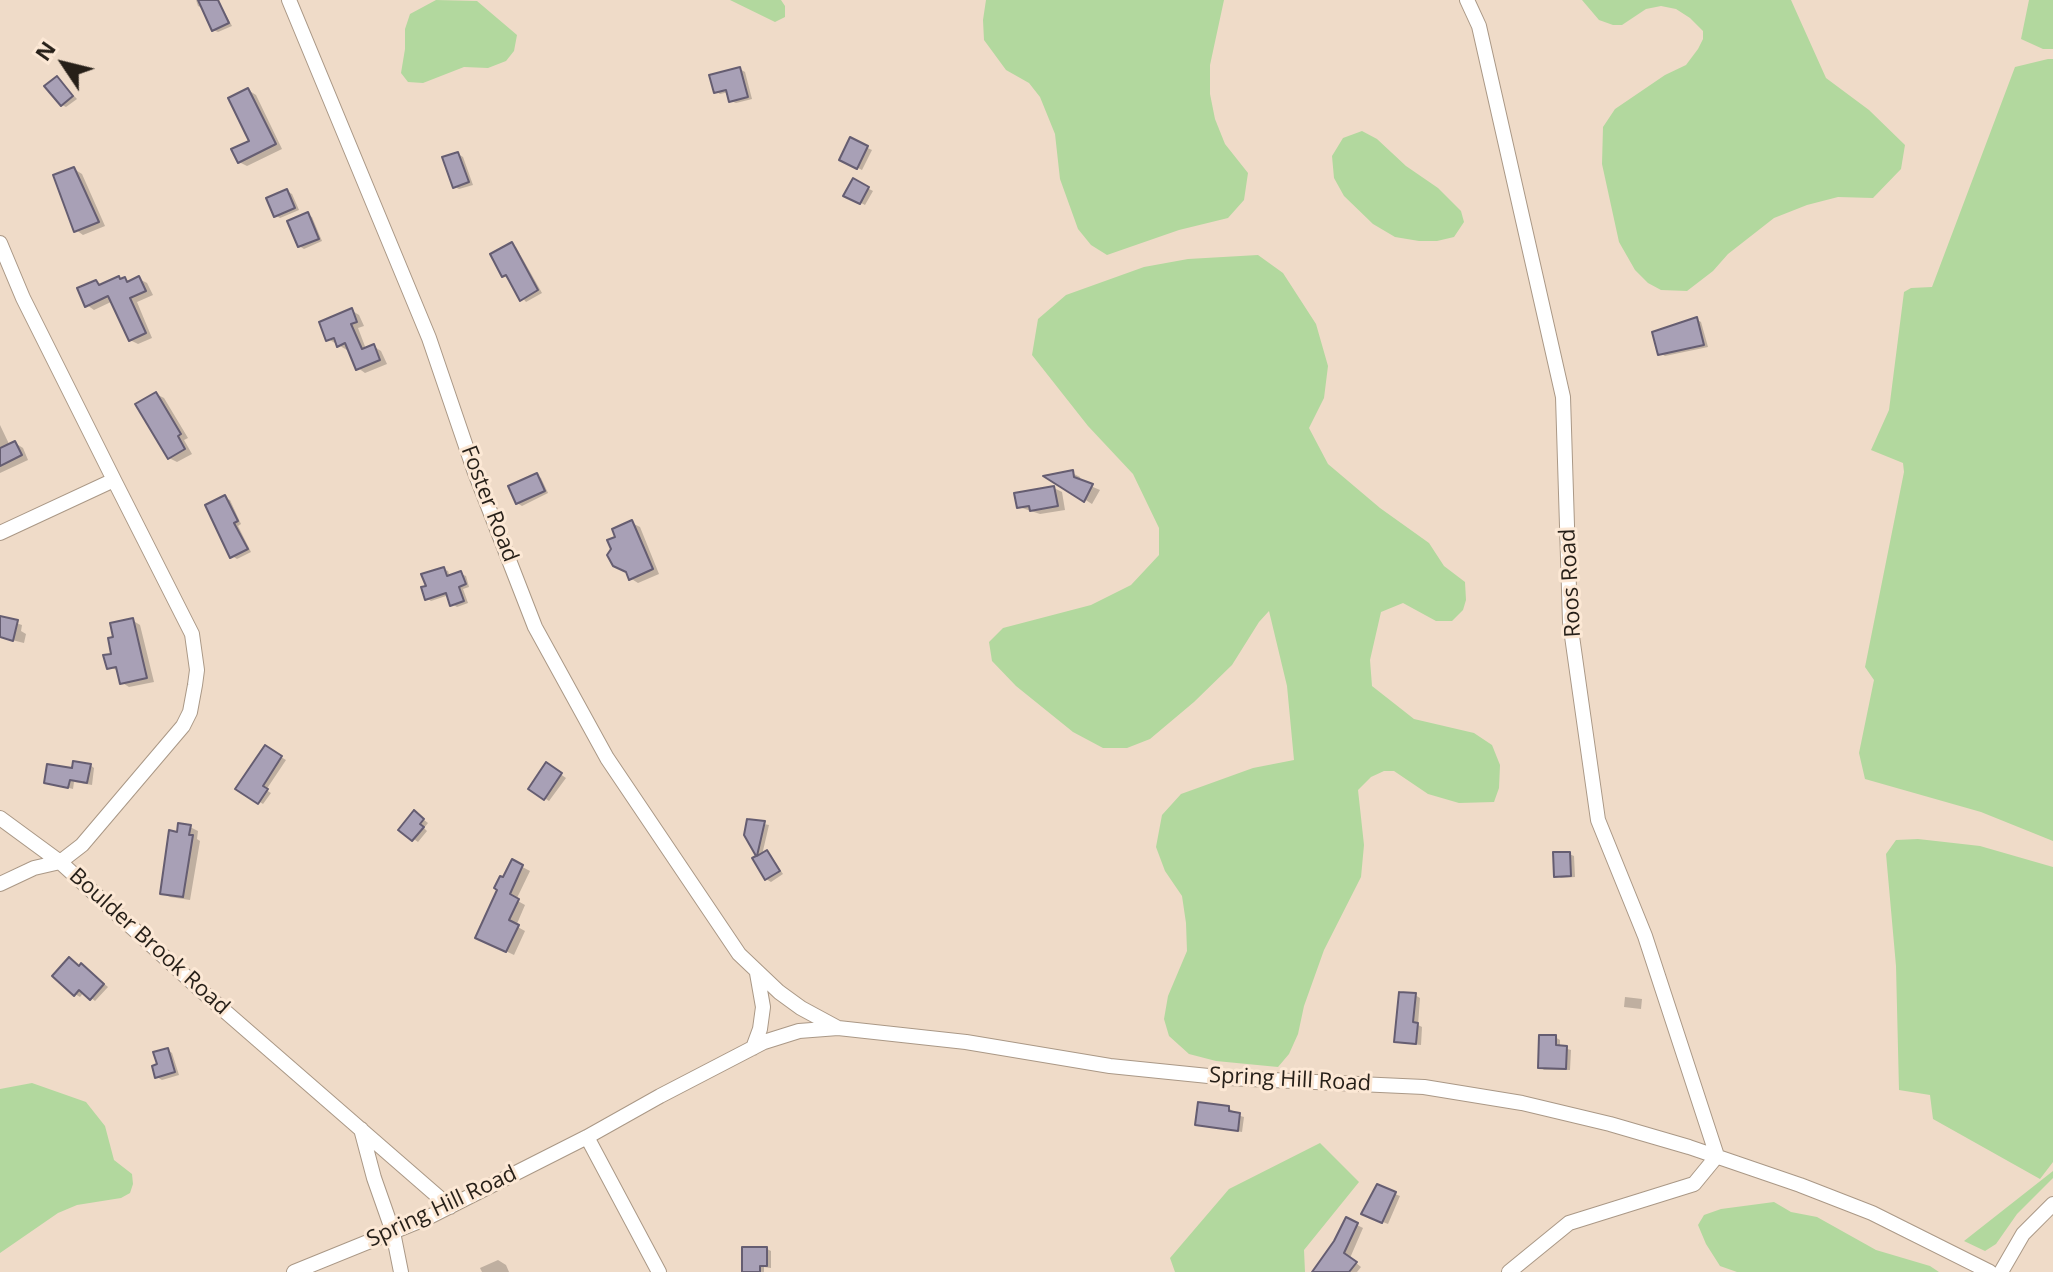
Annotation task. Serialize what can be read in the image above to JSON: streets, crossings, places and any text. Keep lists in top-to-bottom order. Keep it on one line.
{"streets":{"street":["Foster Road","Roos Road","Boulder Brook Road","Spring Hill Road"]},"crossings":[["Foster Road","Spring Hill Road"],["Roos Road","Spring Hill Road"],["Boulder Brook Road","Spring Hill Road"]],"north":"top left"}
